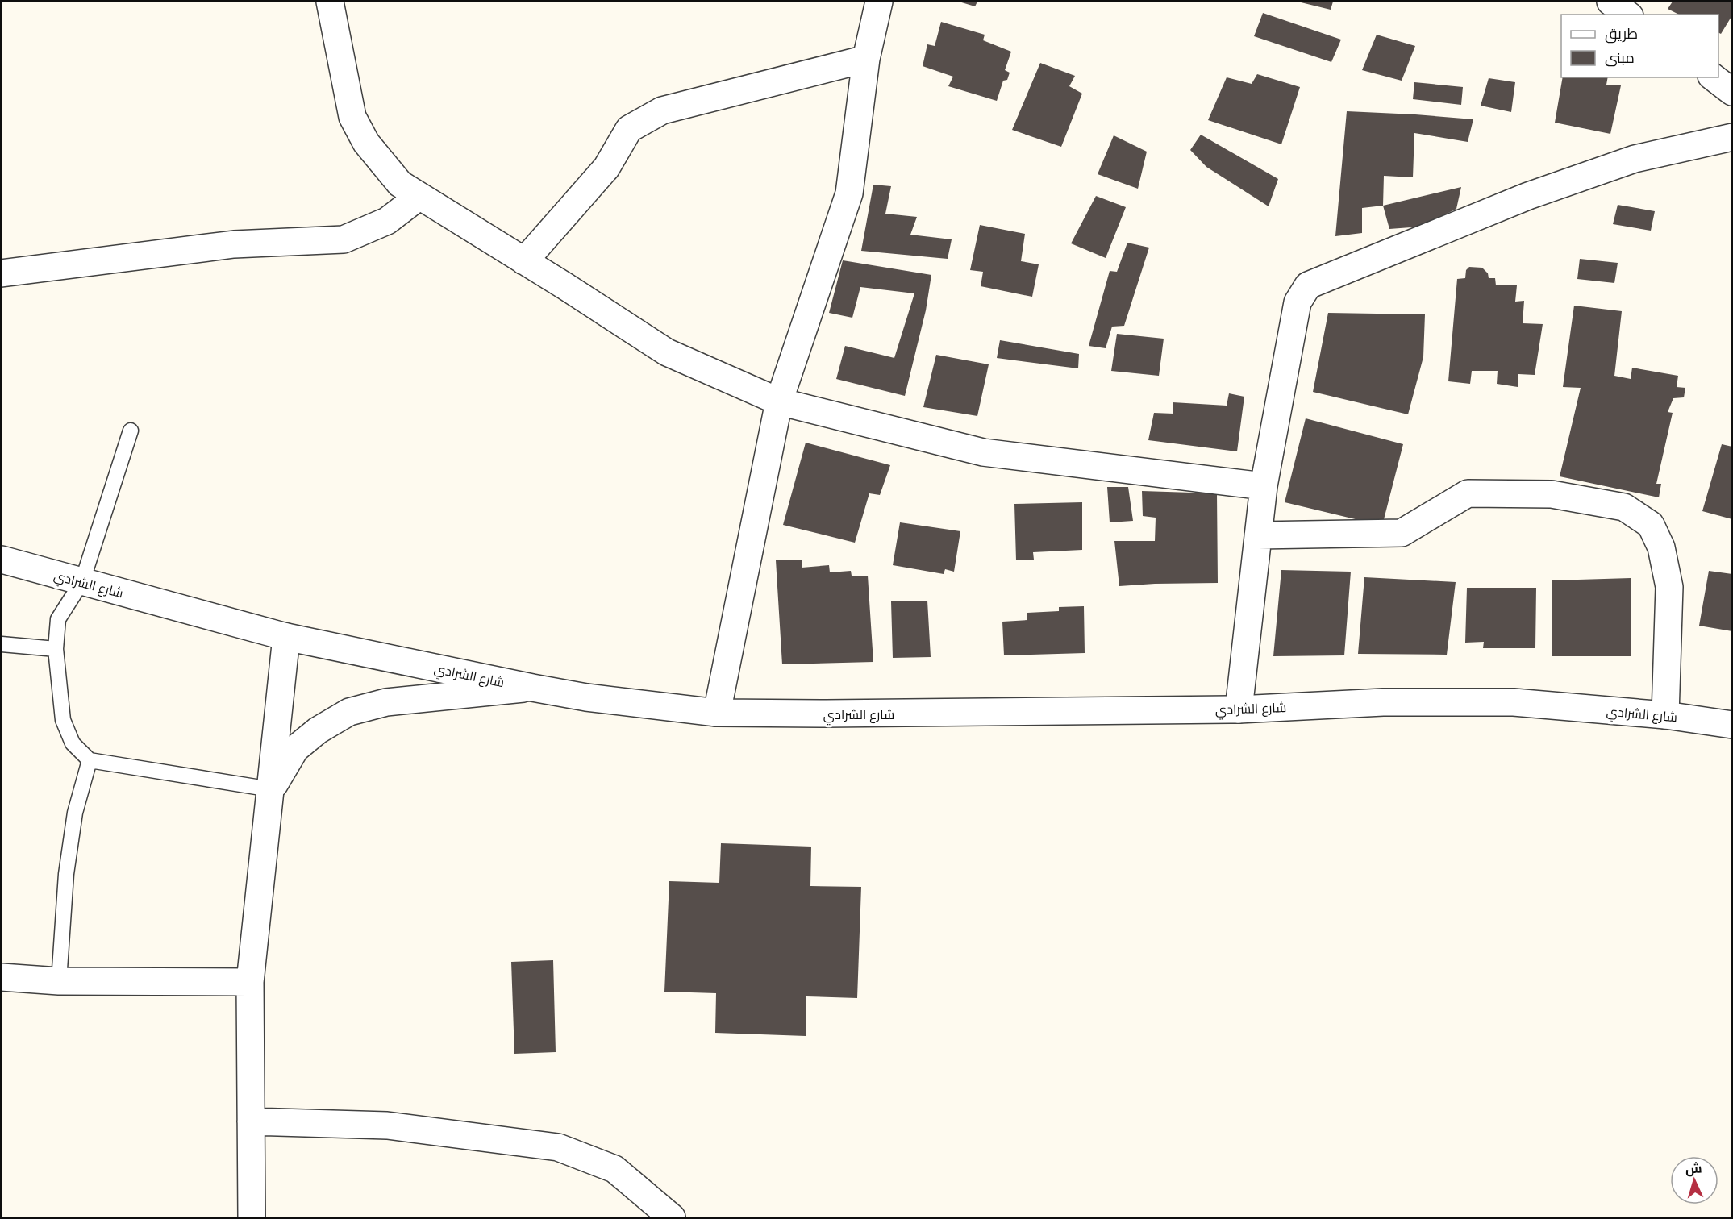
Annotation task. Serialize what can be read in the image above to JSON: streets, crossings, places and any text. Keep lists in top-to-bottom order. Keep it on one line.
{"streets":{"street":["شارع الشرادي"]},"legend":["طريق","مبنى"],"north":"top"}
